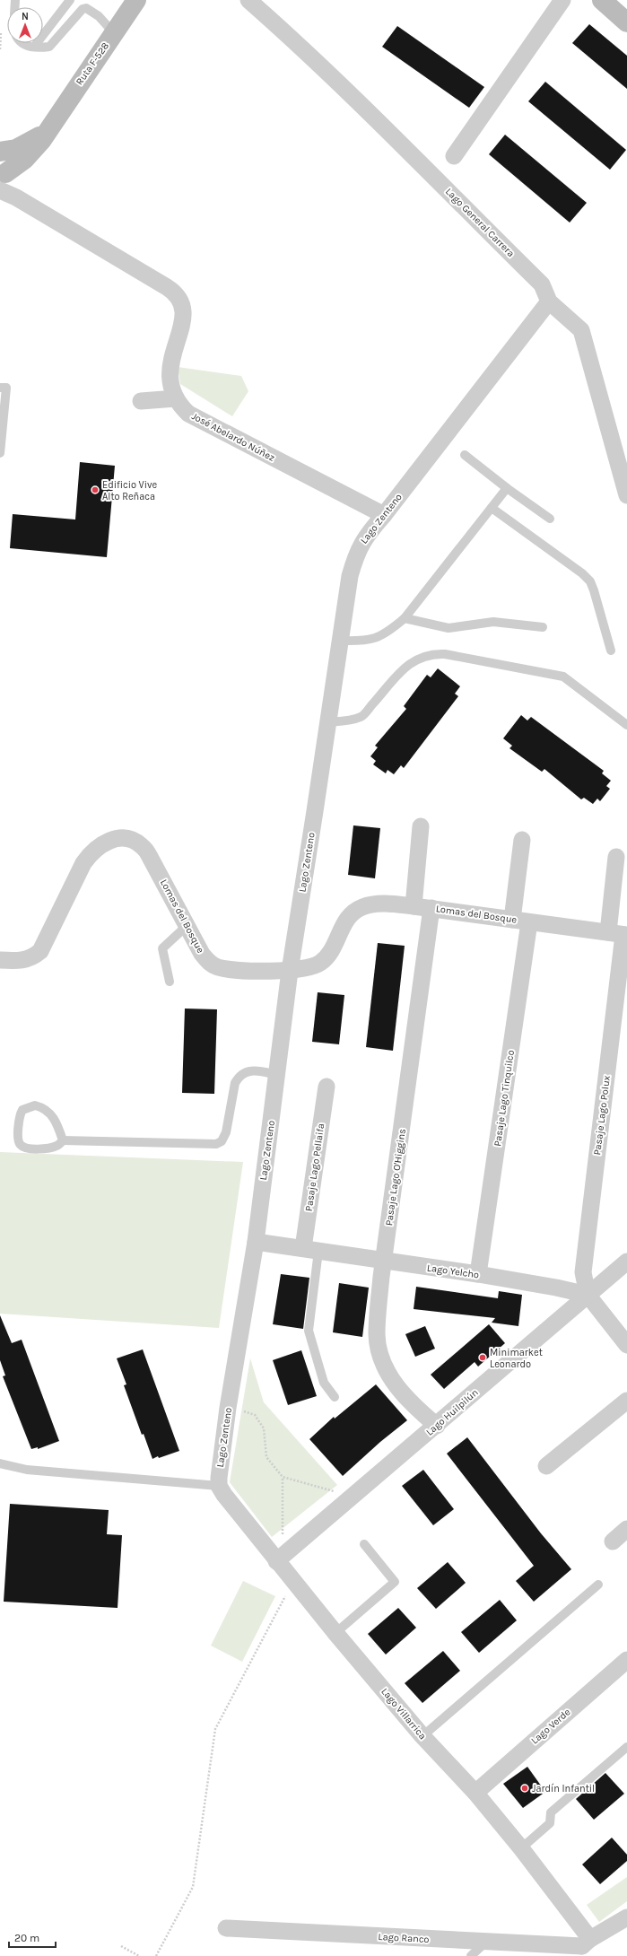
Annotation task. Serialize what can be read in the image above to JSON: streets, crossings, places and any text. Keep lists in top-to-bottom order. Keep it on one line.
{"streets":{"main road":["Ruta F-528"],"street":["Lago General Carrera","José Abelardo Núñez","Lago Zenteno","Lomas del Bosque","Pasaje Lago Tinquilco","Pasaje Lago Polux","Pasaje Lago Pellaifa","Pasaje Lago O'Higgins","Lago Yelcho","Lago Huilpilún","Lago Villarrica","Lago Verde","Lago Ranco"]},"crossings":[["Ruta F-528","José Abelardo Núñez"],["Lago General Carrera","Lago Zenteno"],["José Abelardo Núñez","Lago Zenteno"],["Lago Zenteno","Lomas del Bosque"],["Lago Zenteno","Lago Yelcho"],["Lago Zenteno","Lago Villarrica"],["Lomas del Bosque","Pasaje Lago Tinquilco"],["Lomas del Bosque","Pasaje Lago Polux"],["Lomas del Bosque","Pasaje Lago O'Higgins"],["Pasaje Lago Tinquilco","Lago Yelcho"],["Pasaje Lago Polux","Lago Yelcho"],["Pasaje Lago Polux","Lago Huilpilún"],["Pasaje Lago Pellaifa","Lago Yelcho"],["Pasaje Lago O'Higgins","Lago Yelcho"],["Pasaje Lago O'Higgins","Lago Huilpilún"],["Lago Yelcho","Lago Huilpilún"],["Lago Huilpilún","Lago Villarrica"],["Lago Villarrica","Lago Verde"],["Lago Villarrica","Lago Ranco"]],"places":["Edificio Vive Alto Reñaca","Minimarket Leonardo","Jardín Infantil"],"scale_bar":"20 m","north":"top"}
